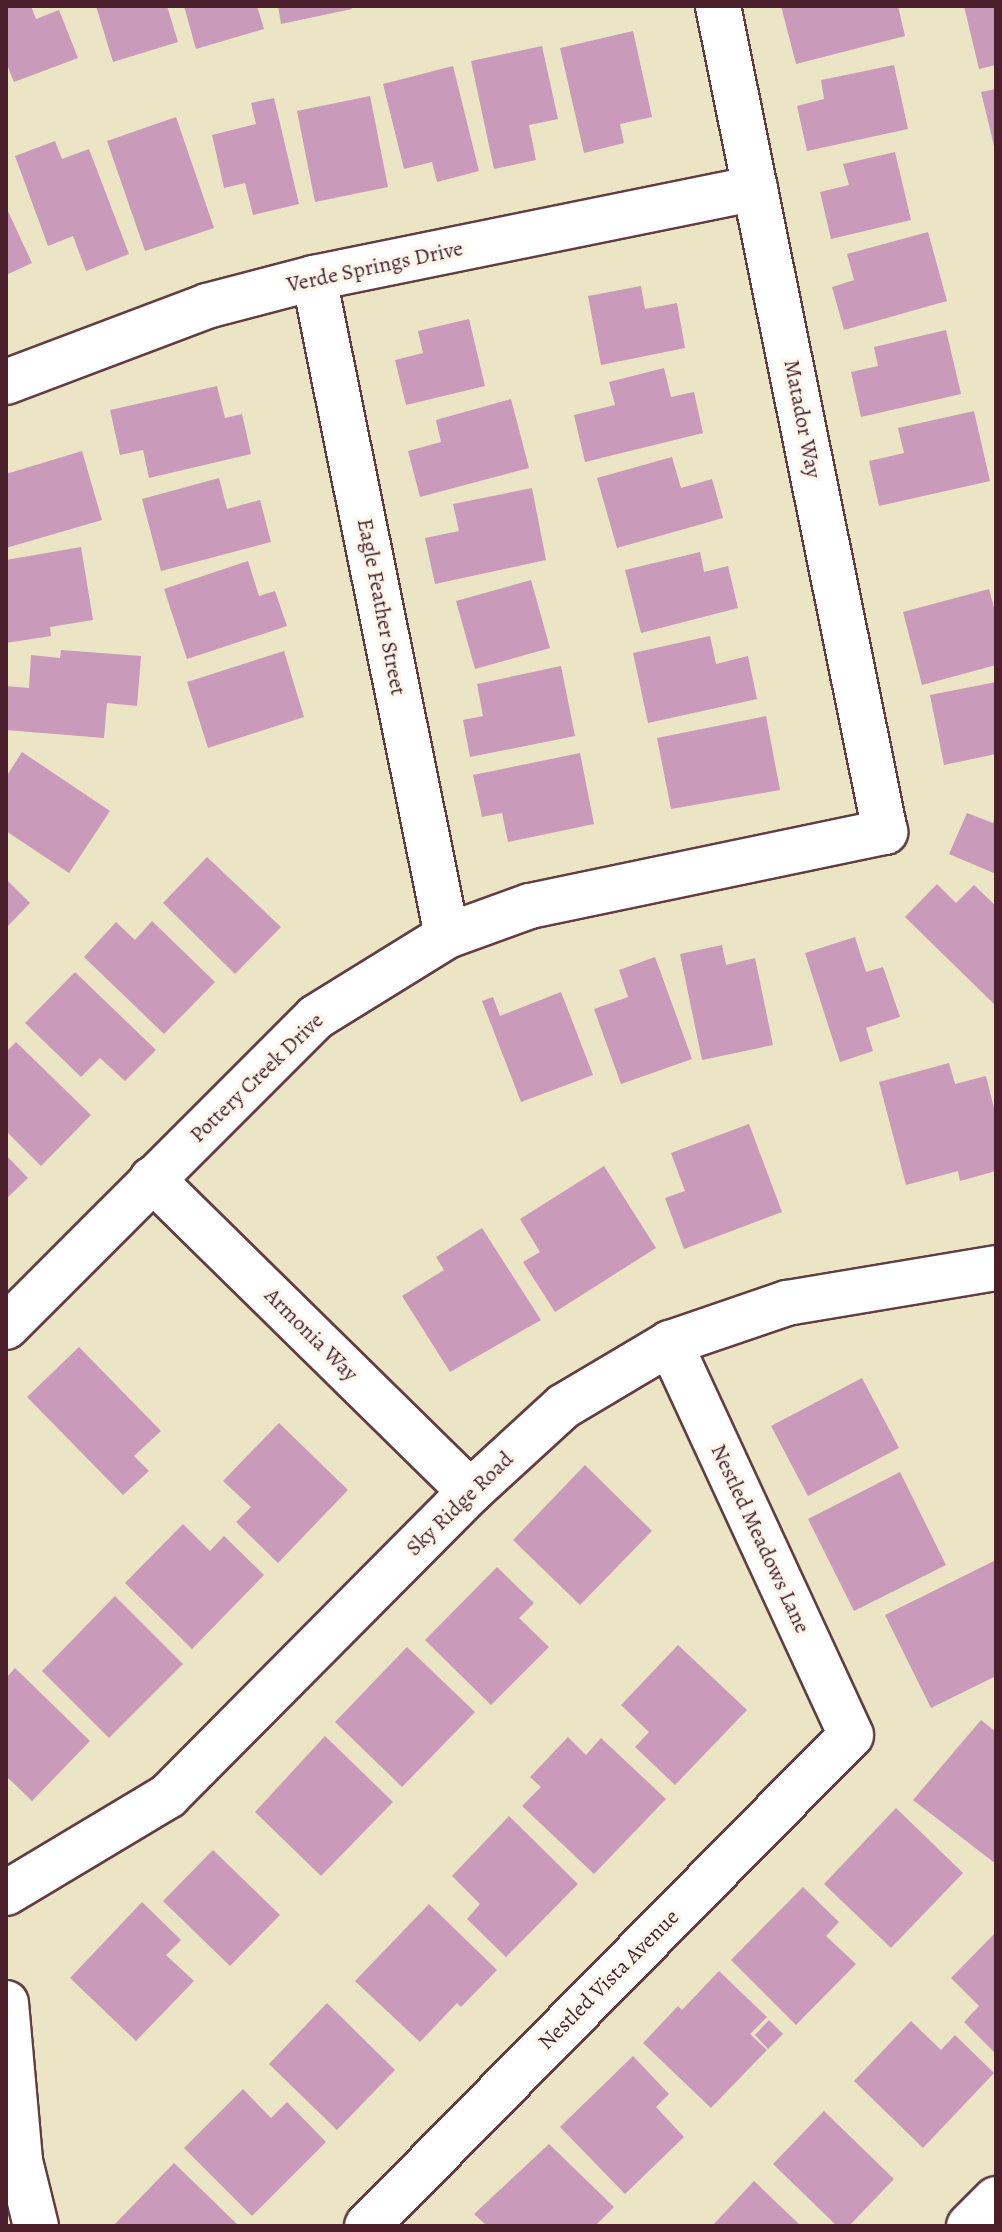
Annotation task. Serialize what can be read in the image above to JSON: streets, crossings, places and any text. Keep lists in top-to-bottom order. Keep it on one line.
{"streets":{"street":["Verde Springs Drive","Matador Way","Eagle Feather Street","Pottery Creek Drive","Armonia Way","Sky Ridge Road","Nestled Meadows Lane","Nestled Vista Avenue"]},"crossings":[["Verde Springs Drive","Matador Way"],["Verde Springs Drive","Eagle Feather Street"],["Matador Way","Pottery Creek Drive"],["Eagle Feather Street","Pottery Creek Drive"],["Pottery Creek Drive","Armonia Way"],["Armonia Way","Sky Ridge Road"],["Sky Ridge Road","Nestled Meadows Lane"],["Nestled Meadows Lane","Nestled Vista Avenue"]]}
